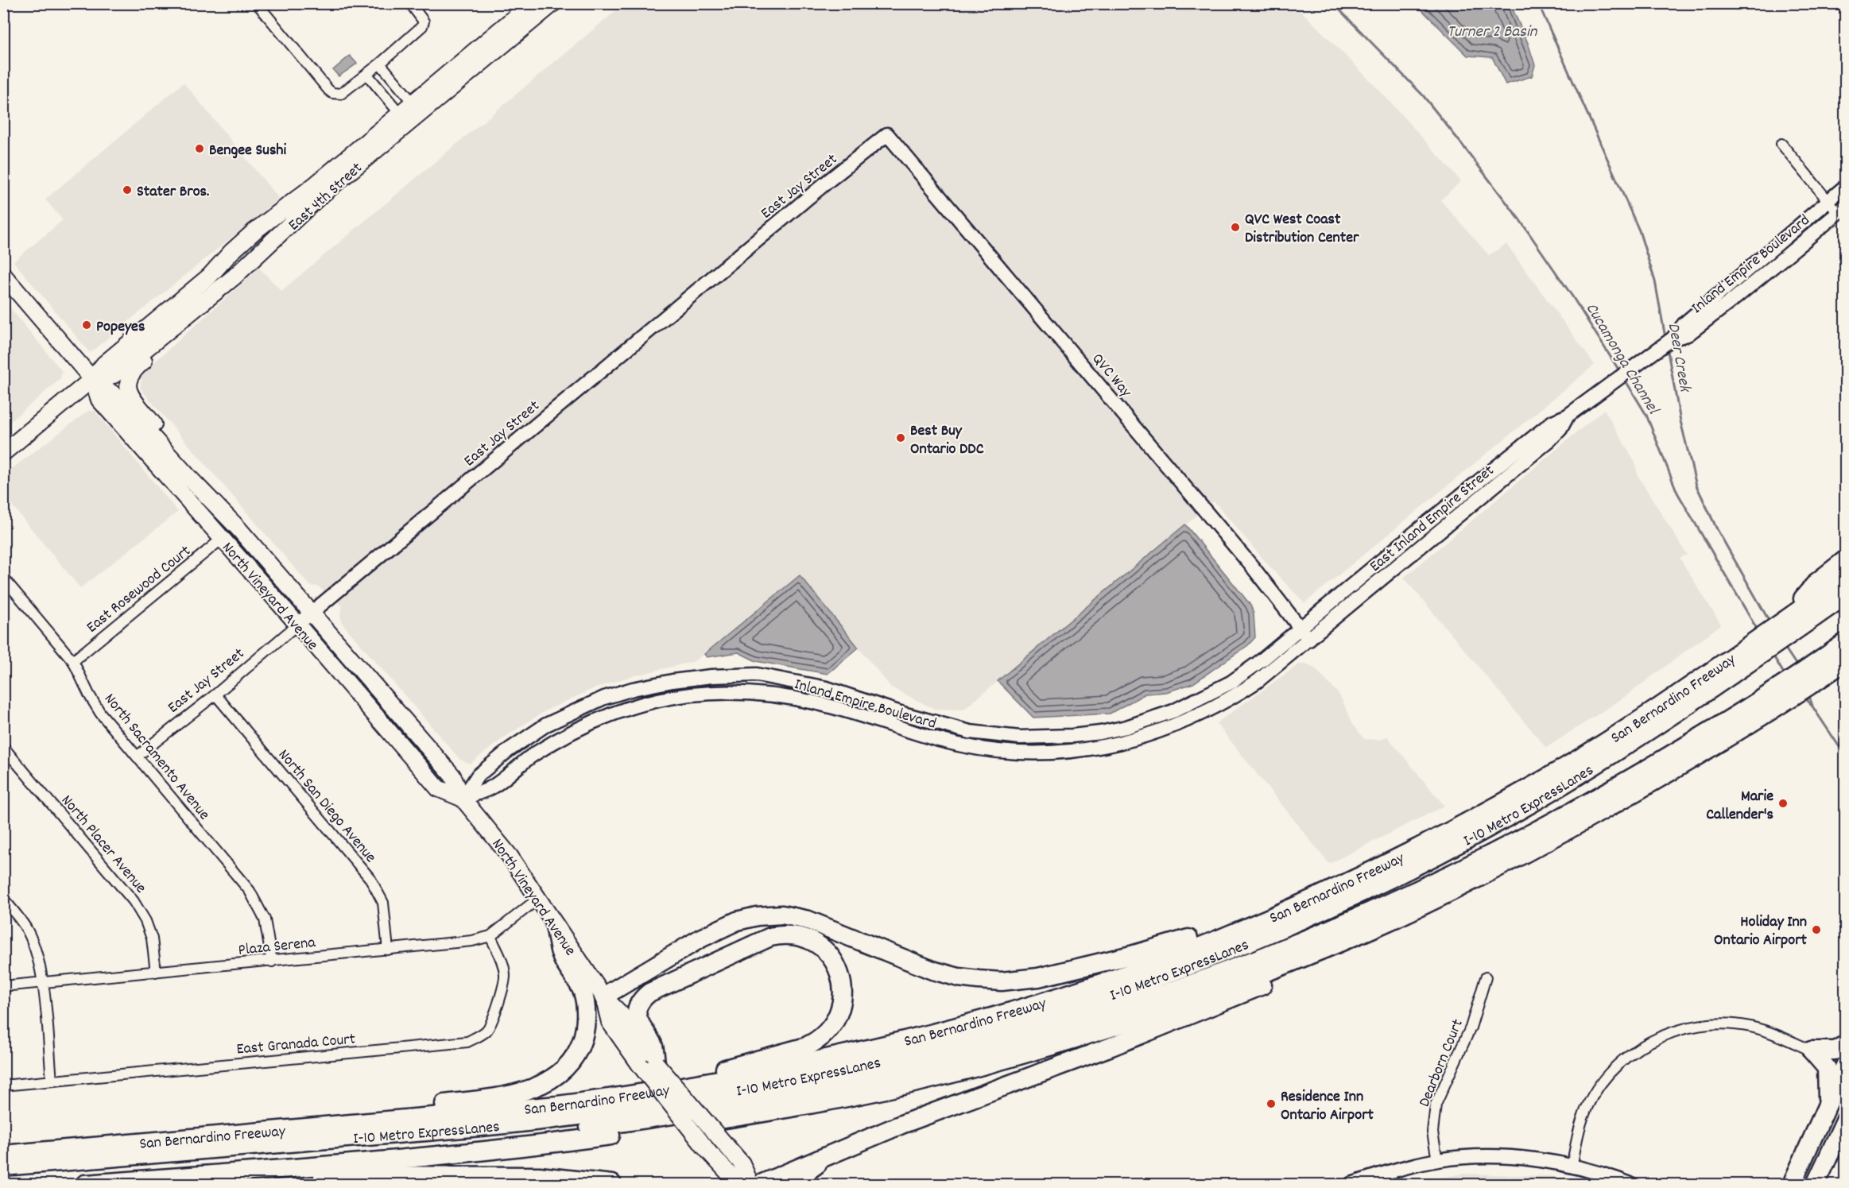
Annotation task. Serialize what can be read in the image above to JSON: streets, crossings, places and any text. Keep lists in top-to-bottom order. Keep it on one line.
{"streets":{"highway":["San Bernardino Freeway","I-10 Metro ExpressLanes"],"main road":["East Jay Street","East 4th Street","Inland Empire Boulevard","QVC Way","East Inland Empire Street","North Vineyard Avenue"],"street":["East Rosewood Court","North Sacramento Avenue","North San Diego Avenue","North Placer Avenue","Plaza Serena","East Granada Court","Dearborn Court"]},"crossings":[["East Jay Street","QVC Way"],["East Jay Street","North Vineyard Avenue"],["East Jay Street","North Sacramento Avenue"],["East Jay Street","North San Diego Avenue"],["East 4th Street","North Vineyard Avenue"],["Inland Empire Boulevard","QVC Way"],["Inland Empire Boulevard","East Inland Empire Street"],["Inland Empire Boulevard","North Vineyard Avenue"],["QVC Way","East Inland Empire Street"],["East Rosewood Court","North Vineyard Avenue"],["East Rosewood Court","North Sacramento Avenue"],["North Vineyard Avenue","Plaza Serena"],["San Bernardino Freeway","I-10 Metro ExpressLanes"],["North Sacramento Avenue","Plaza Serena"],["North San Diego Avenue","Plaza Serena"],["North Placer Avenue","Plaza Serena"],["Plaza Serena","East Granada Court"]],"water":["Turner 2 Basin","Deer Creek","Cucamonga Channel"],"places":["Bengee Sushi","Stater Bros.","QVC West Coast Distribution Center","Popeyes","Best Buy Ontario DDC","Marie Callender's","Holiday Inn Ontario Airport","Residence Inn Ontario Airport"]}
